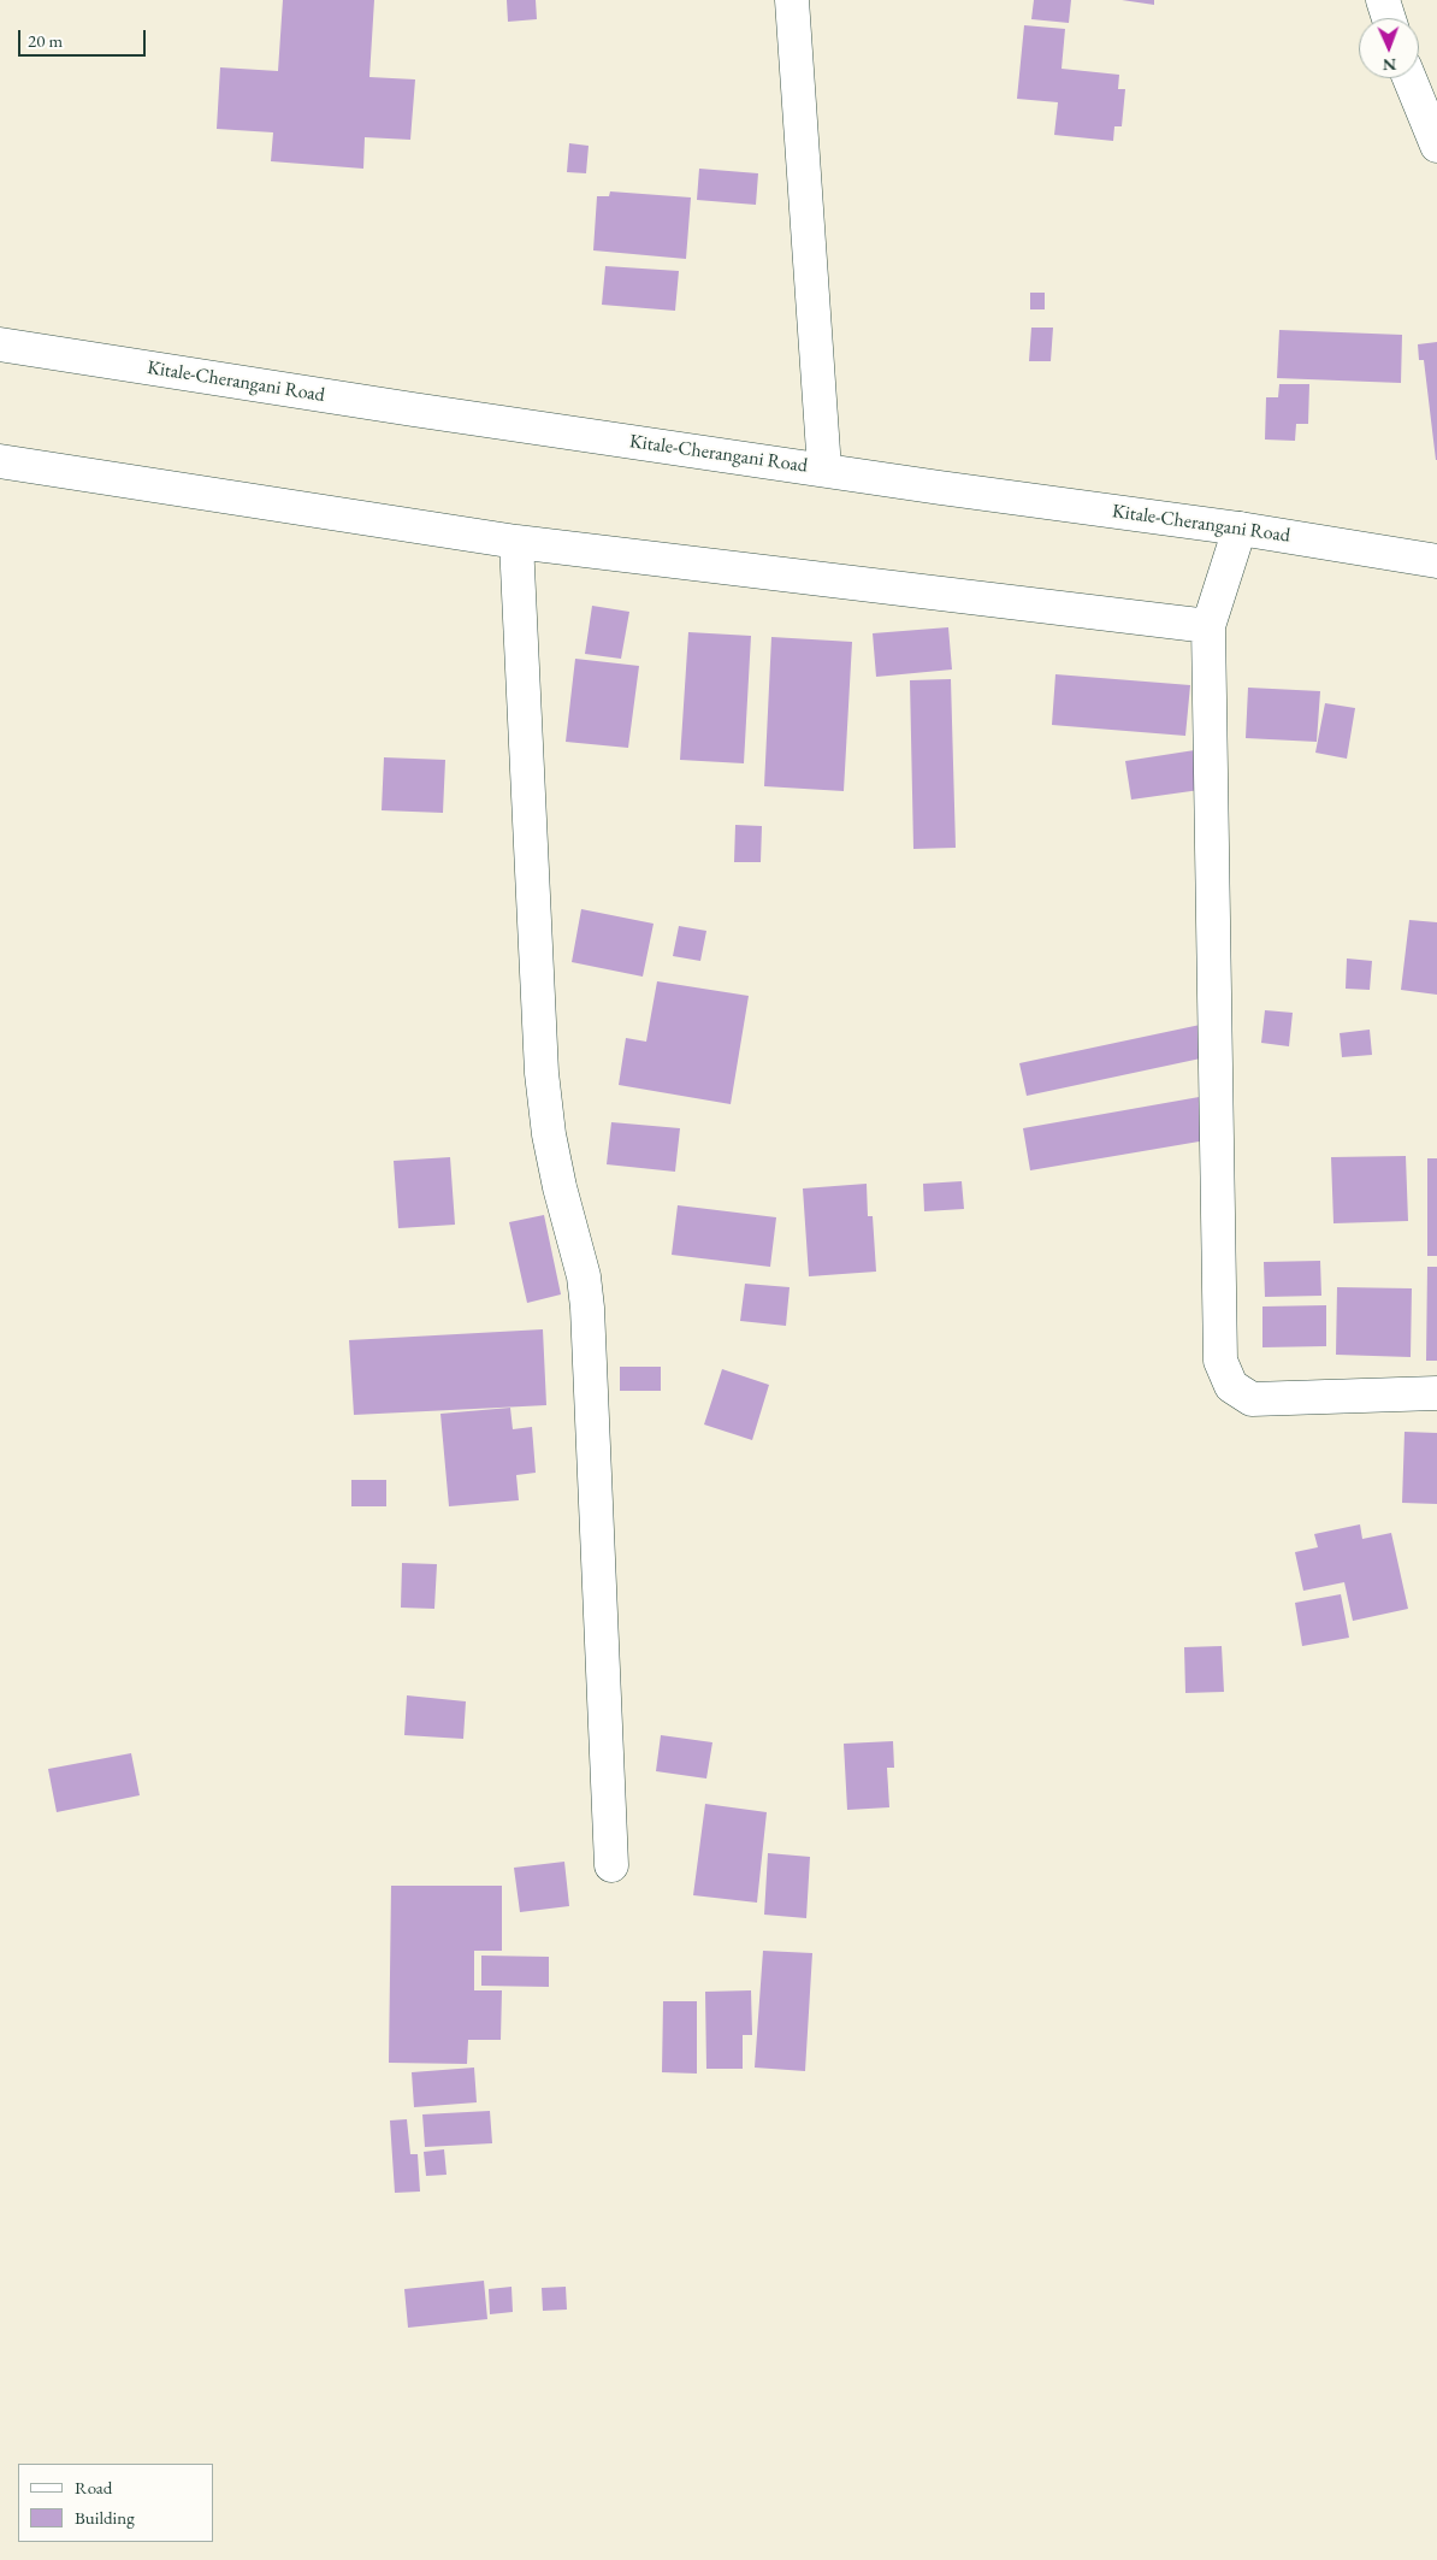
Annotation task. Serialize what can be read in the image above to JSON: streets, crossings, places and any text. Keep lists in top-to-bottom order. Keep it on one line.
{"streets":{"street":["Kitale-Cherangani Road"]},"legend":["Road","Building"],"scale_bar":"20 m","north":"bottom"}
